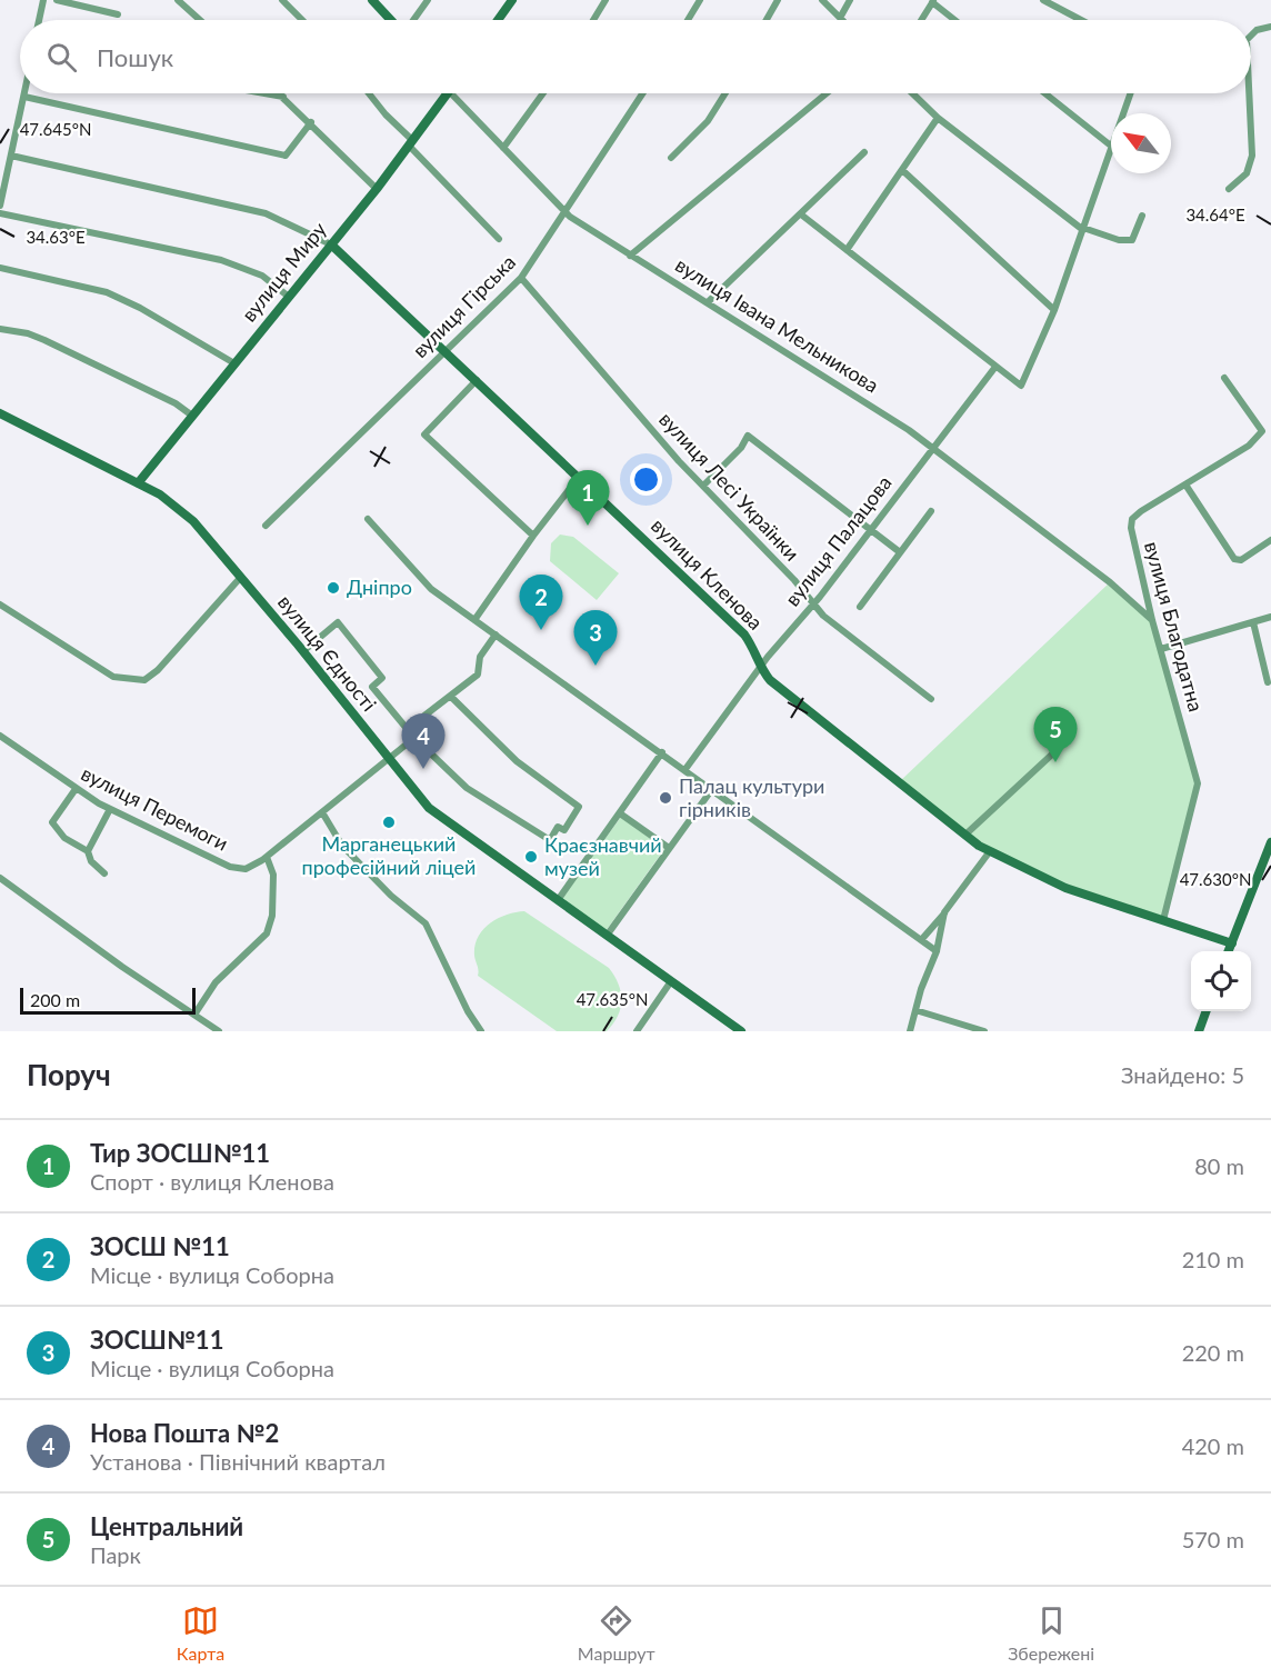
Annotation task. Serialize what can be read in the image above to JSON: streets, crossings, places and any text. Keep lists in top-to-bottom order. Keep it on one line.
{"streets":{"street":["вулиця Миру","вулиця Гірська","вулиця Івана Мельникова","вулиця Лесі Українки","вулиця Палацова","вулиця Кленова","вулиця Благодатна","вулиця Єдності","вулиця Перемоги"]},"crossings":[["вулиця Миру","вулиця Кленова"],["вулиця Миру","вулиця Єдності"],["вулиця Гірська","вулиця Івана Мельникова"],["вулиця Гірська","вулиця Лесі Українки"],["вулиця Гірська","вулиця Кленова"],["вулиця Івана Мельникова","вулиця Палацова"],["вулиця Івана Мельникова","вулиця Благодатна"],["вулиця Лесі Українки","вулиця Палацова"],["вулиця Палацова","вулиця Кленова"],["вулиця Кленова","вулиця Благодатна"],["вулиця Єдності","вулиця Перемоги"]],"places":["Дніпро","Палац культури гірників","Марганецький професійний ліцей","Краєзнавчий музей"],"scale_bar":"200 m","north":"top left","page":{"search":"Пошук","pins":["1","2","3","5","4"],"scale":"200 m","heading":["Поруч","Знайдено: 5"],"list":[{"mark":"1","name":"Тир ЗОСШ№11","note":"Спорт · вулиця Кленова","value":"80 m"},{"mark":"2","name":"ЗОСШ №11","note":"Місце · вулиця Соборна","value":"210 m"},{"mark":"3","name":"ЗОСШ№11","note":"Місце · вулиця Соборна","value":"220 m"},{"mark":"4","name":"Нова Пошта №2","note":"Установа · Північний квартал","value":"420 m"},{"mark":"5","name":"Центральний","note":"Парк","value":"570 m"}],"nav":["Карта","Маршрут","Збережені"]},"coordinates":["47.645°N","34.64°E","34.63°E","47.630°N","47.635°N"]}
